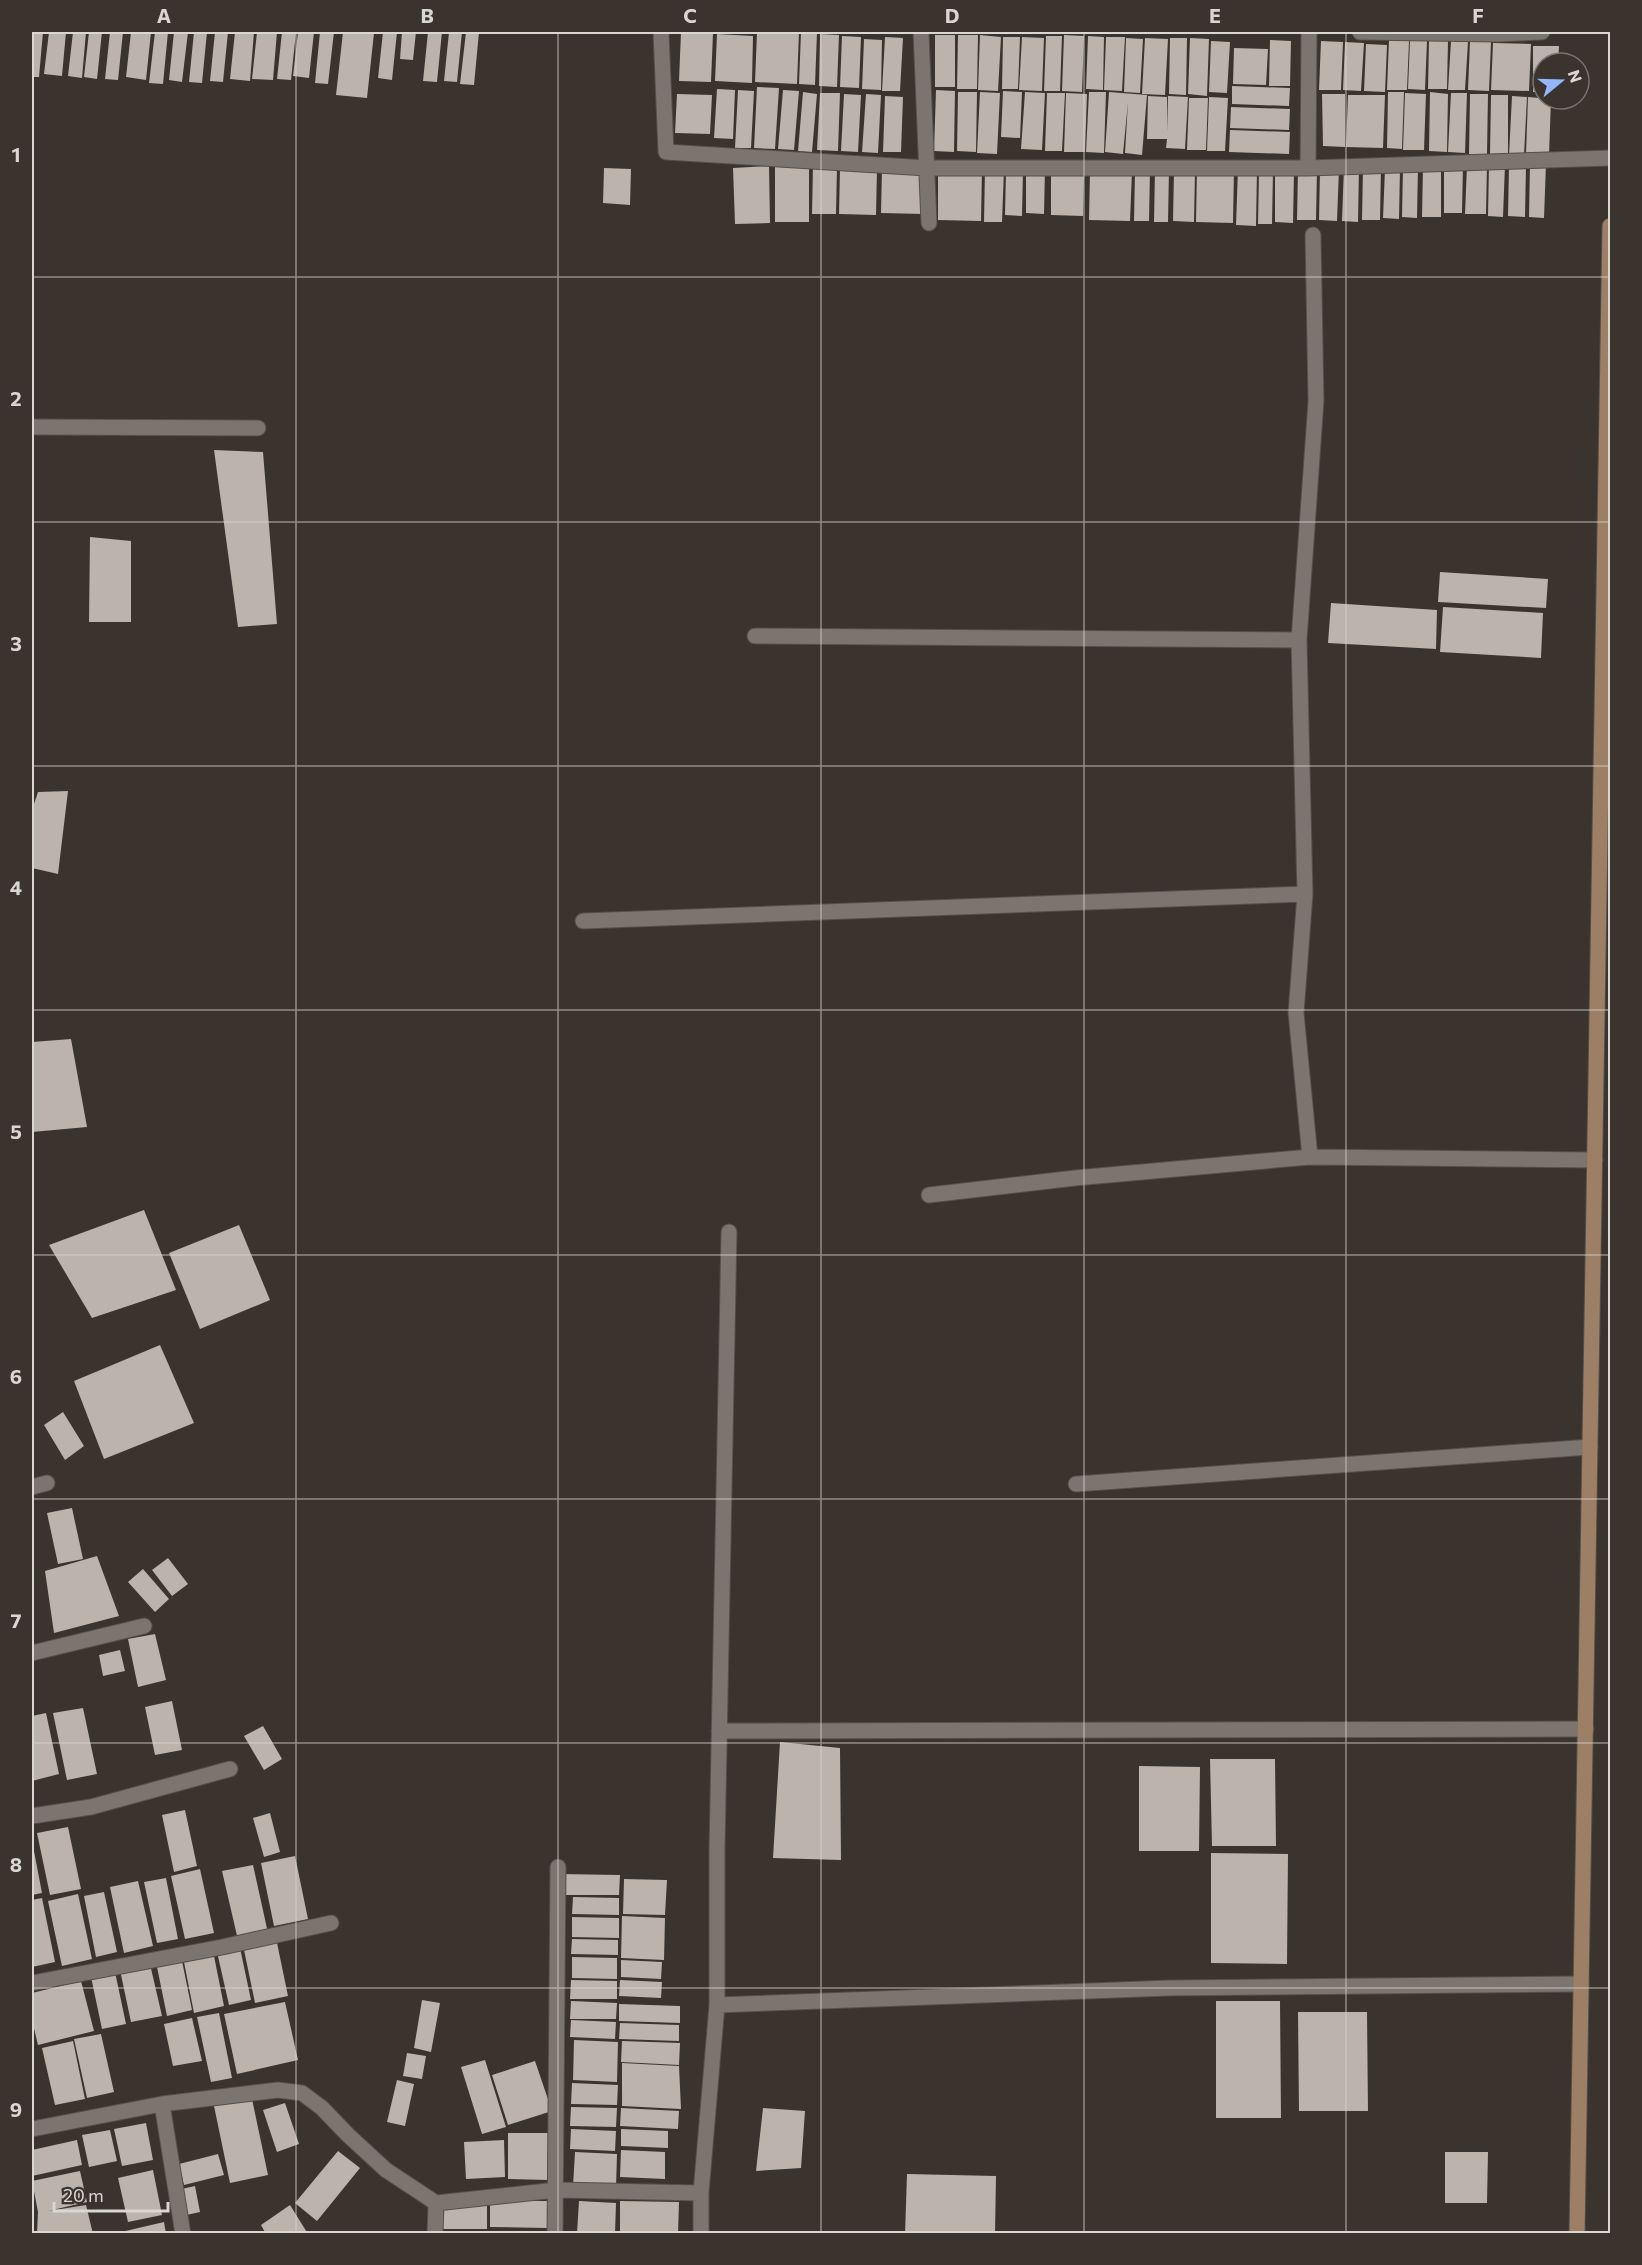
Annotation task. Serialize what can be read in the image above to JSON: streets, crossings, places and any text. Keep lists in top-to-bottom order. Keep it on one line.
{"scale_bar":"20 m","north":"right","grid":{"columns":["A","B","C","D","E","F"],"rows":["1","2","3","4","5","6","7","8","9"]}}
